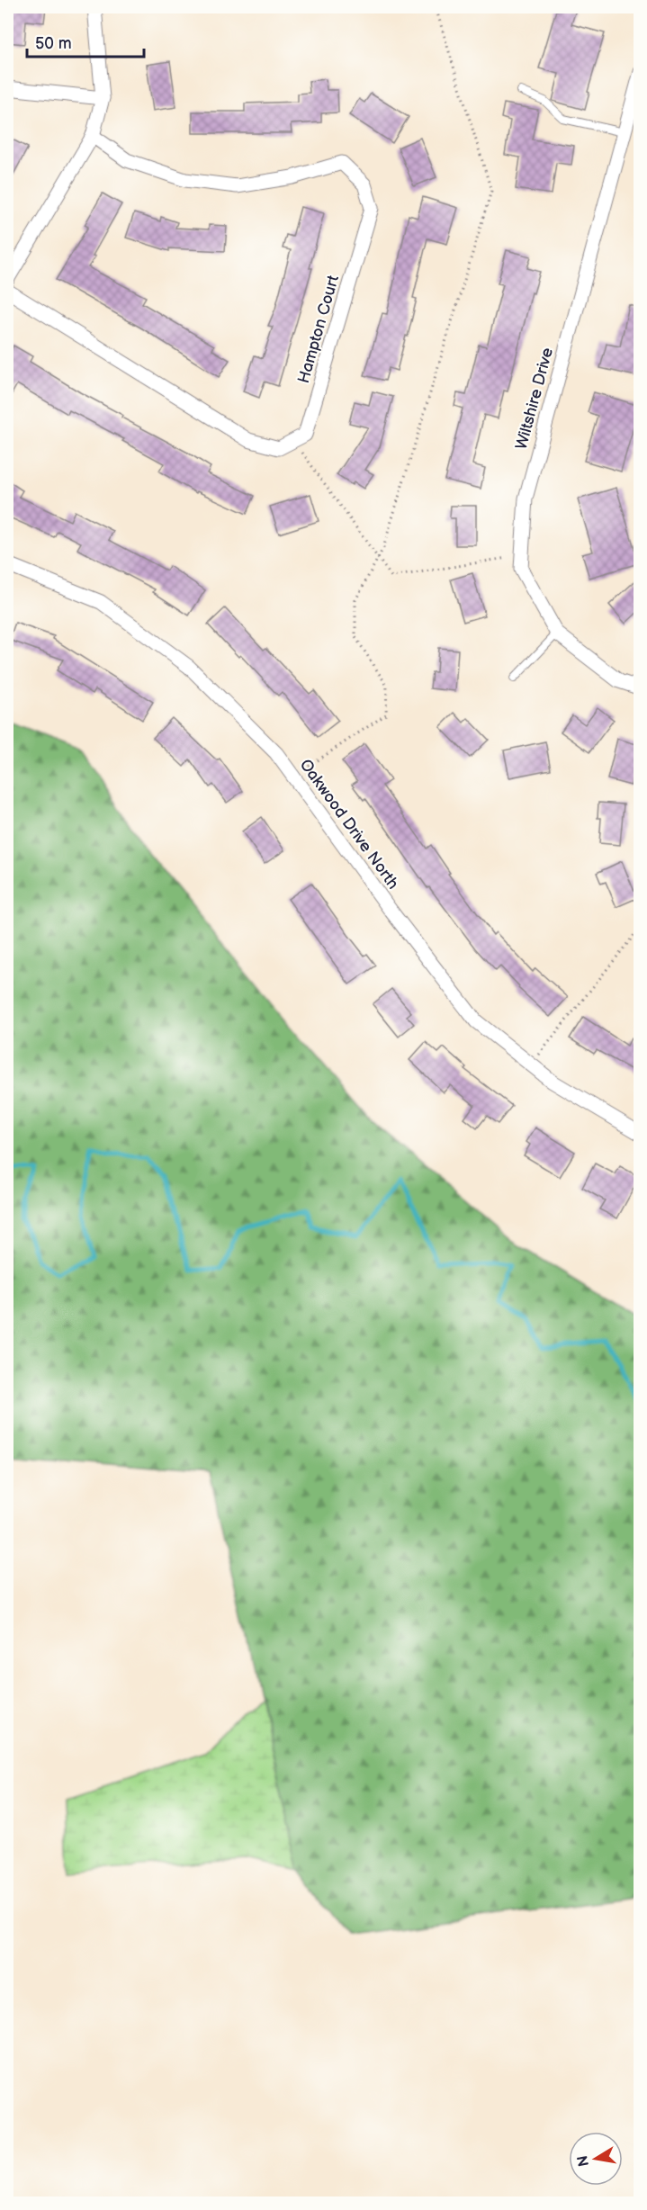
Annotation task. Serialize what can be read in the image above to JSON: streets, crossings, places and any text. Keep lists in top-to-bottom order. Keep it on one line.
{"streets":{"street":["Hampton Court","Wiltshire Drive","Oakwood Drive North"]},"scale_bar":"50 m","north":"left"}
